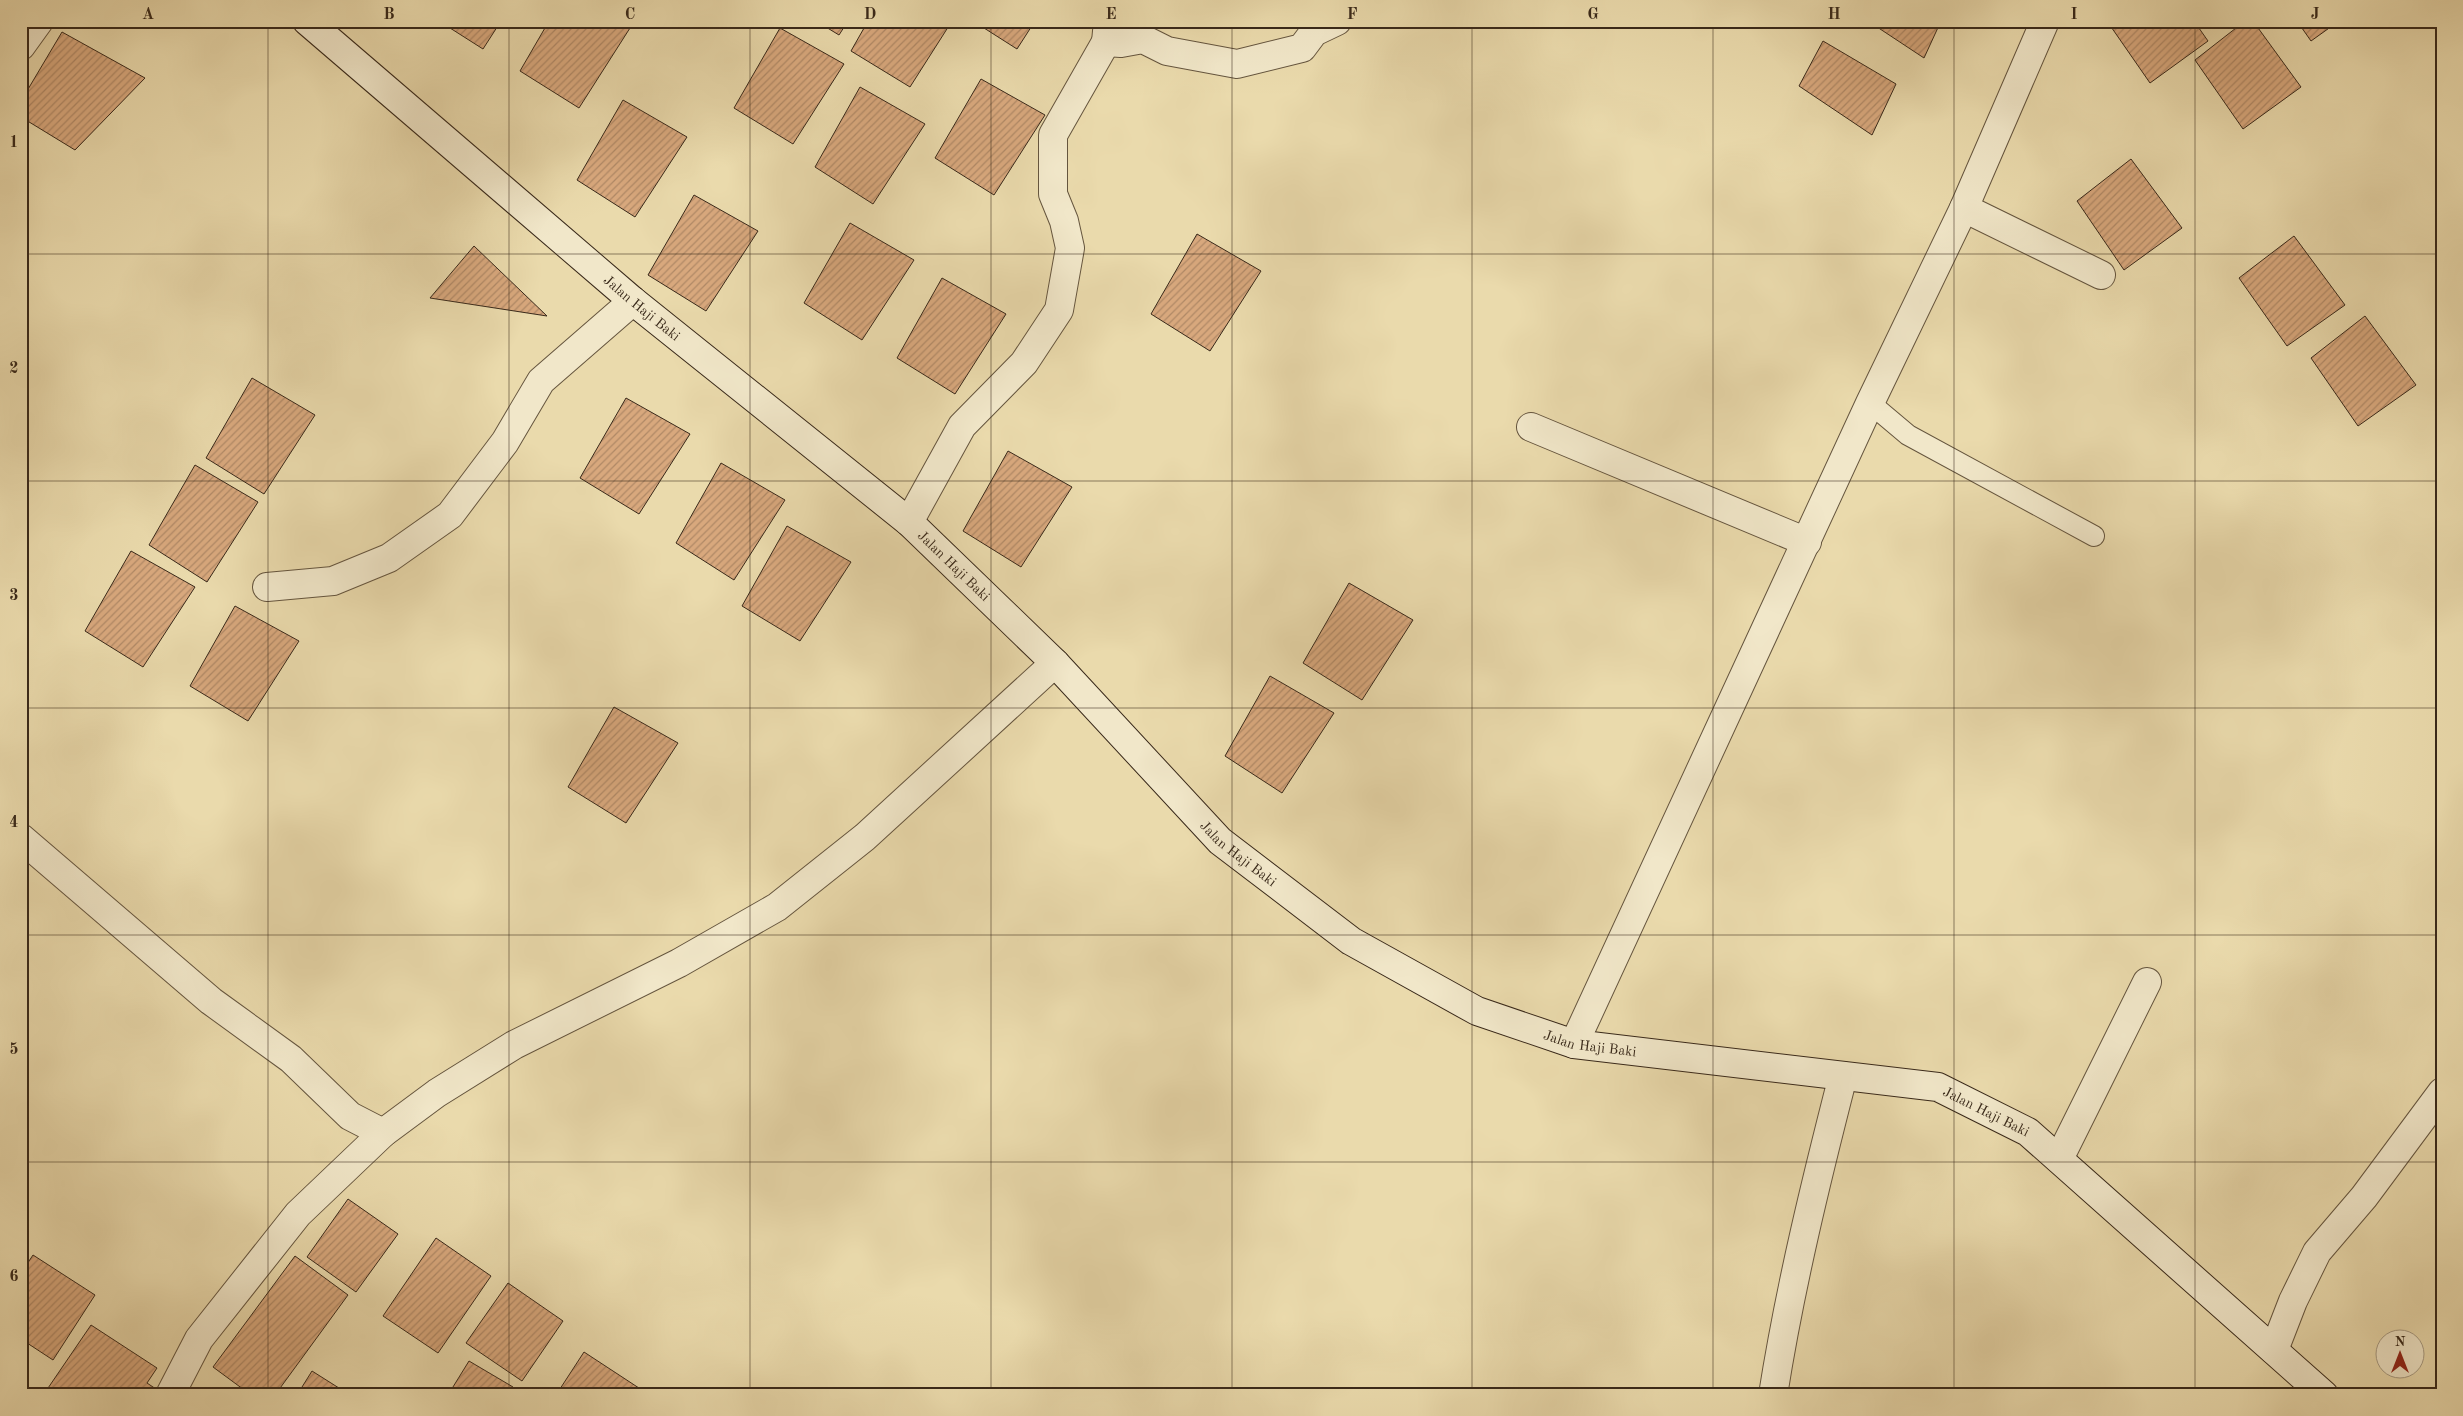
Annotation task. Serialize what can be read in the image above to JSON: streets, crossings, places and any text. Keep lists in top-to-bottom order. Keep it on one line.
{"streets":{"street":["Jalan Haji Baki"]},"north":"top","grid":{"columns":["A","B","C","D","E","F","G","H","I","J"],"rows":["1","2","3","4","5","6"]}}
